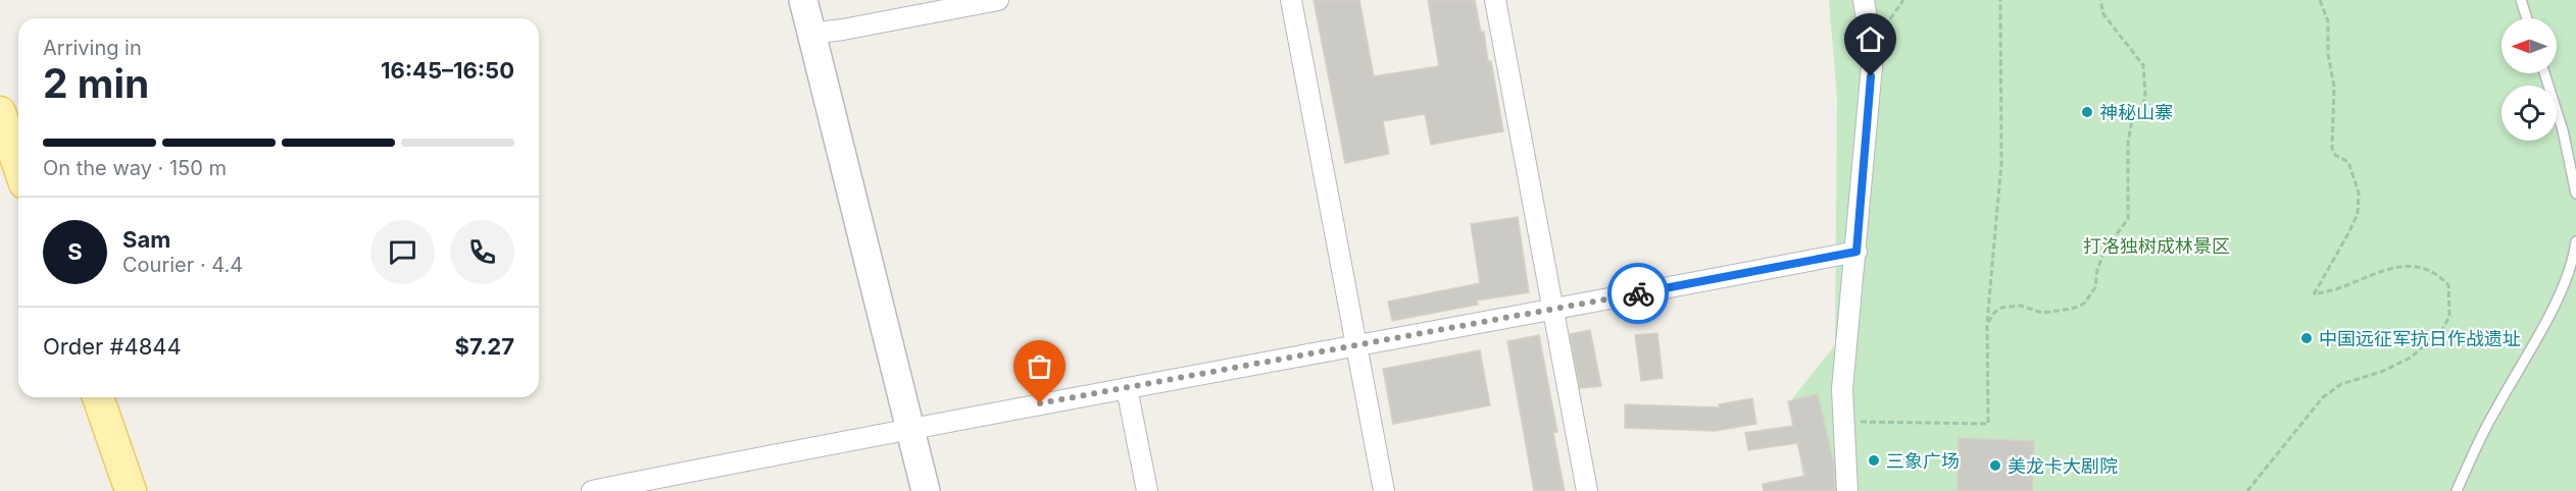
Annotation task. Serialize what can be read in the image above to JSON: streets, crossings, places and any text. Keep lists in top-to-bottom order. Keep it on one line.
{"parks":["打洛独树成林景区"],"places":["神秘山寨","中国远征军抗日作战遗址","三象广场","美龙卡大剧院"],"north":"left","page":{"heading":["2 min","Arriving in","16:45–16:50"],"panel":["Sam","Courier · 4.4","Order #4844","$7.27"],"bar":"On the way · 150 m","round":"S"}}
